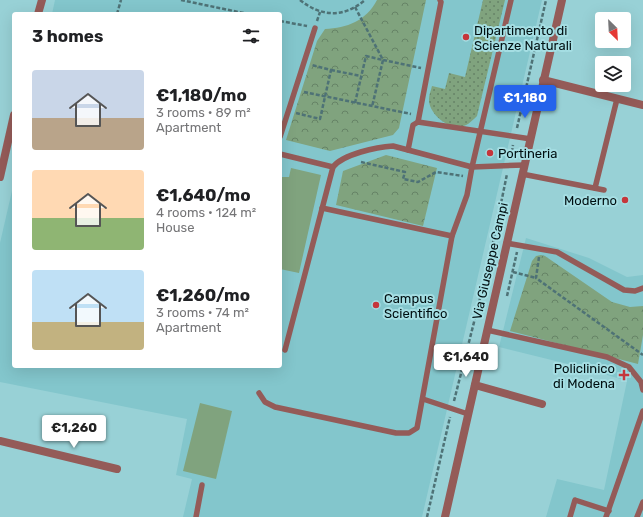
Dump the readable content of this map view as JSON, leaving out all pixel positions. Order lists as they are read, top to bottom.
{
  "streets": {
    "street": ["Via Giuseppe Campi"]
  },
  "places": {
    "other": [
      "Dipartimento di Scienze Naturali",
      "Portineria",
      "Moderno",
      "Campus Scientifico"
    ],
    "health": ["Policlinico di Modena"]
  },
  "north": "bottom right",
  "page": {
    "heading": "3 homes",
    "list": [
      {
        "name": "€1,180/mo",
        "note": "3 rooms · 89 m² · Apartment"
      },
      {
        "name": "€1,640/mo",
        "note": "4 rooms · 124 m² · House"
      },
      {
        "name": "€1,260/mo",
        "note": "3 rooms · 74 m² · Apartment"
      }
    ],
    "price": ["€1,180", "€1,640", "€1,260"]
  }
}
